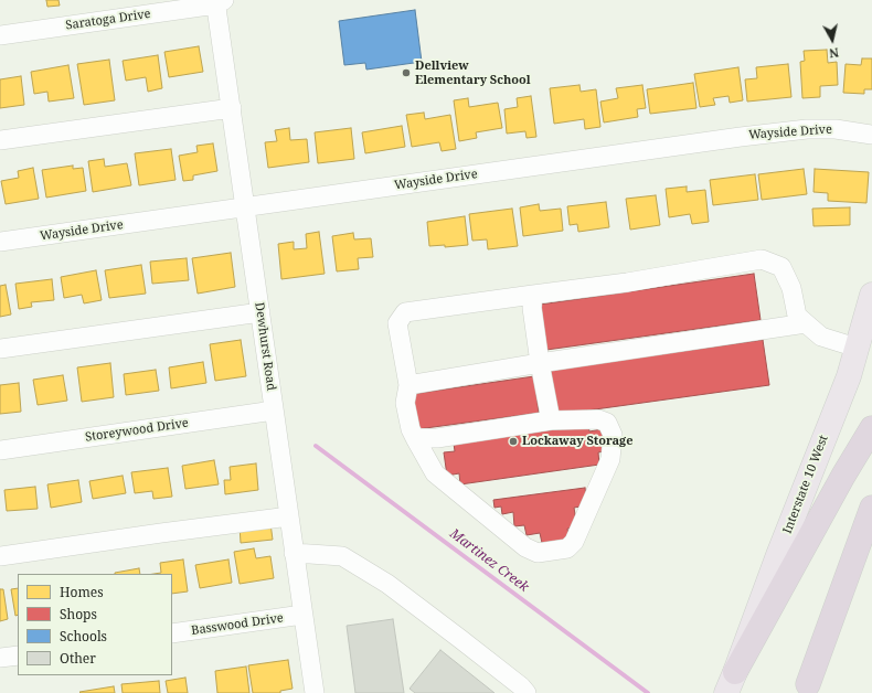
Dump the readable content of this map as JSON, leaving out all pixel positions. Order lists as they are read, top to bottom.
{
  "streets": {
    "main road": ["Interstate 10 West"],
    "street": [
      "Saratoga Drive",
      "Wayside Drive",
      "Dewhurst Road",
      "Storeywood Drive",
      "Basswood Drive"
    ]
  },
  "crossings": [
    ["Saratoga Drive", "Dewhurst Road"],
    ["Wayside Drive", "Dewhurst Road"],
    ["Dewhurst Road", "Storeywood Drive"],
    ["Dewhurst Road", "Basswood Drive"]
  ],
  "water": ["Martinez Creek"],
  "places": ["Dellview Elementary School", "Lockaway Storage"],
  "legend": [
    "Homes",
    "Shops",
    "Schools",
    "Other"
  ],
  "north": "bottom"
}
